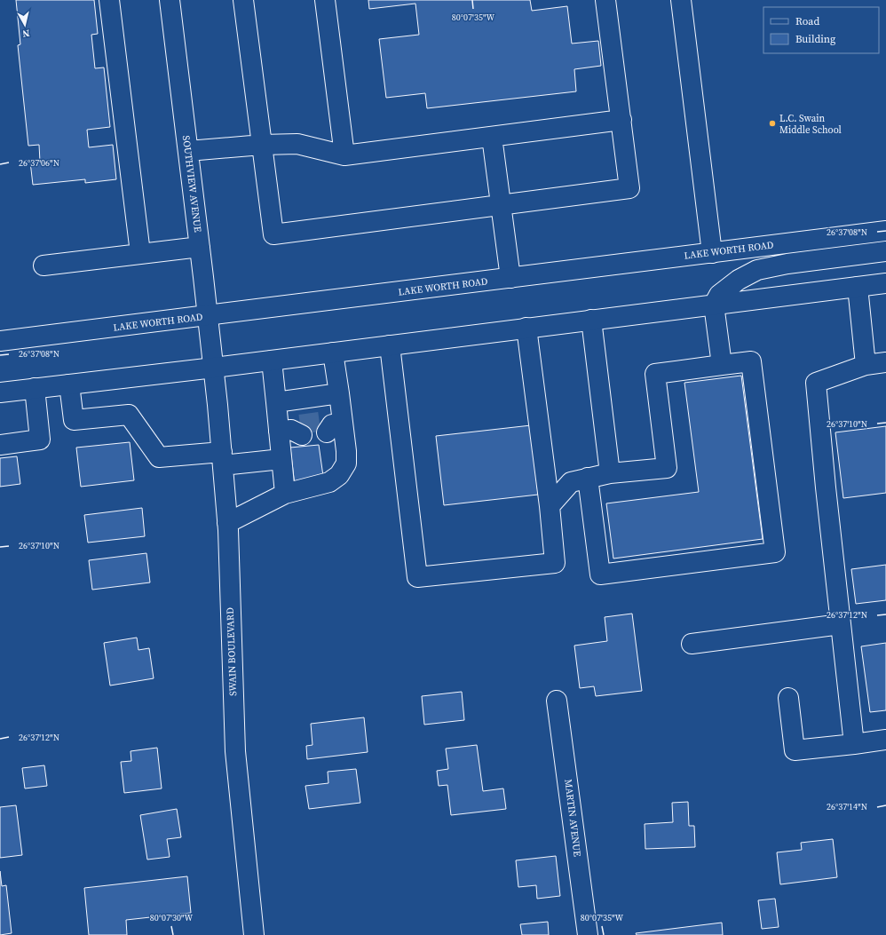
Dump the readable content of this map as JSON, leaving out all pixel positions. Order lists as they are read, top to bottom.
{
  "streets": {
    "main road": [
      "SOUTHVIEW AVENUE",
      "LAKE WORTH ROAD",
      "SWAIN BOULEVARD",
      "MARTIN AVENUE"
    ]
  },
  "crossings": [
    ["SOUTHVIEW AVENUE", "LAKE WORTH ROAD"],
    ["SOUTHVIEW AVENUE", "SWAIN BOULEVARD"]
  ],
  "places": ["L.C. Swain Middle School"],
  "legend": ["Road", "Building"],
  "north": "bottom",
  "coordinates": [
    "80°07'35\"W",
    "26°37'06\"N",
    "26°37'08\"N",
    "26°37'10\"N",
    "26°37'12\"N",
    "26°37'14\"N",
    "80°07'30\"W"
  ]
}
